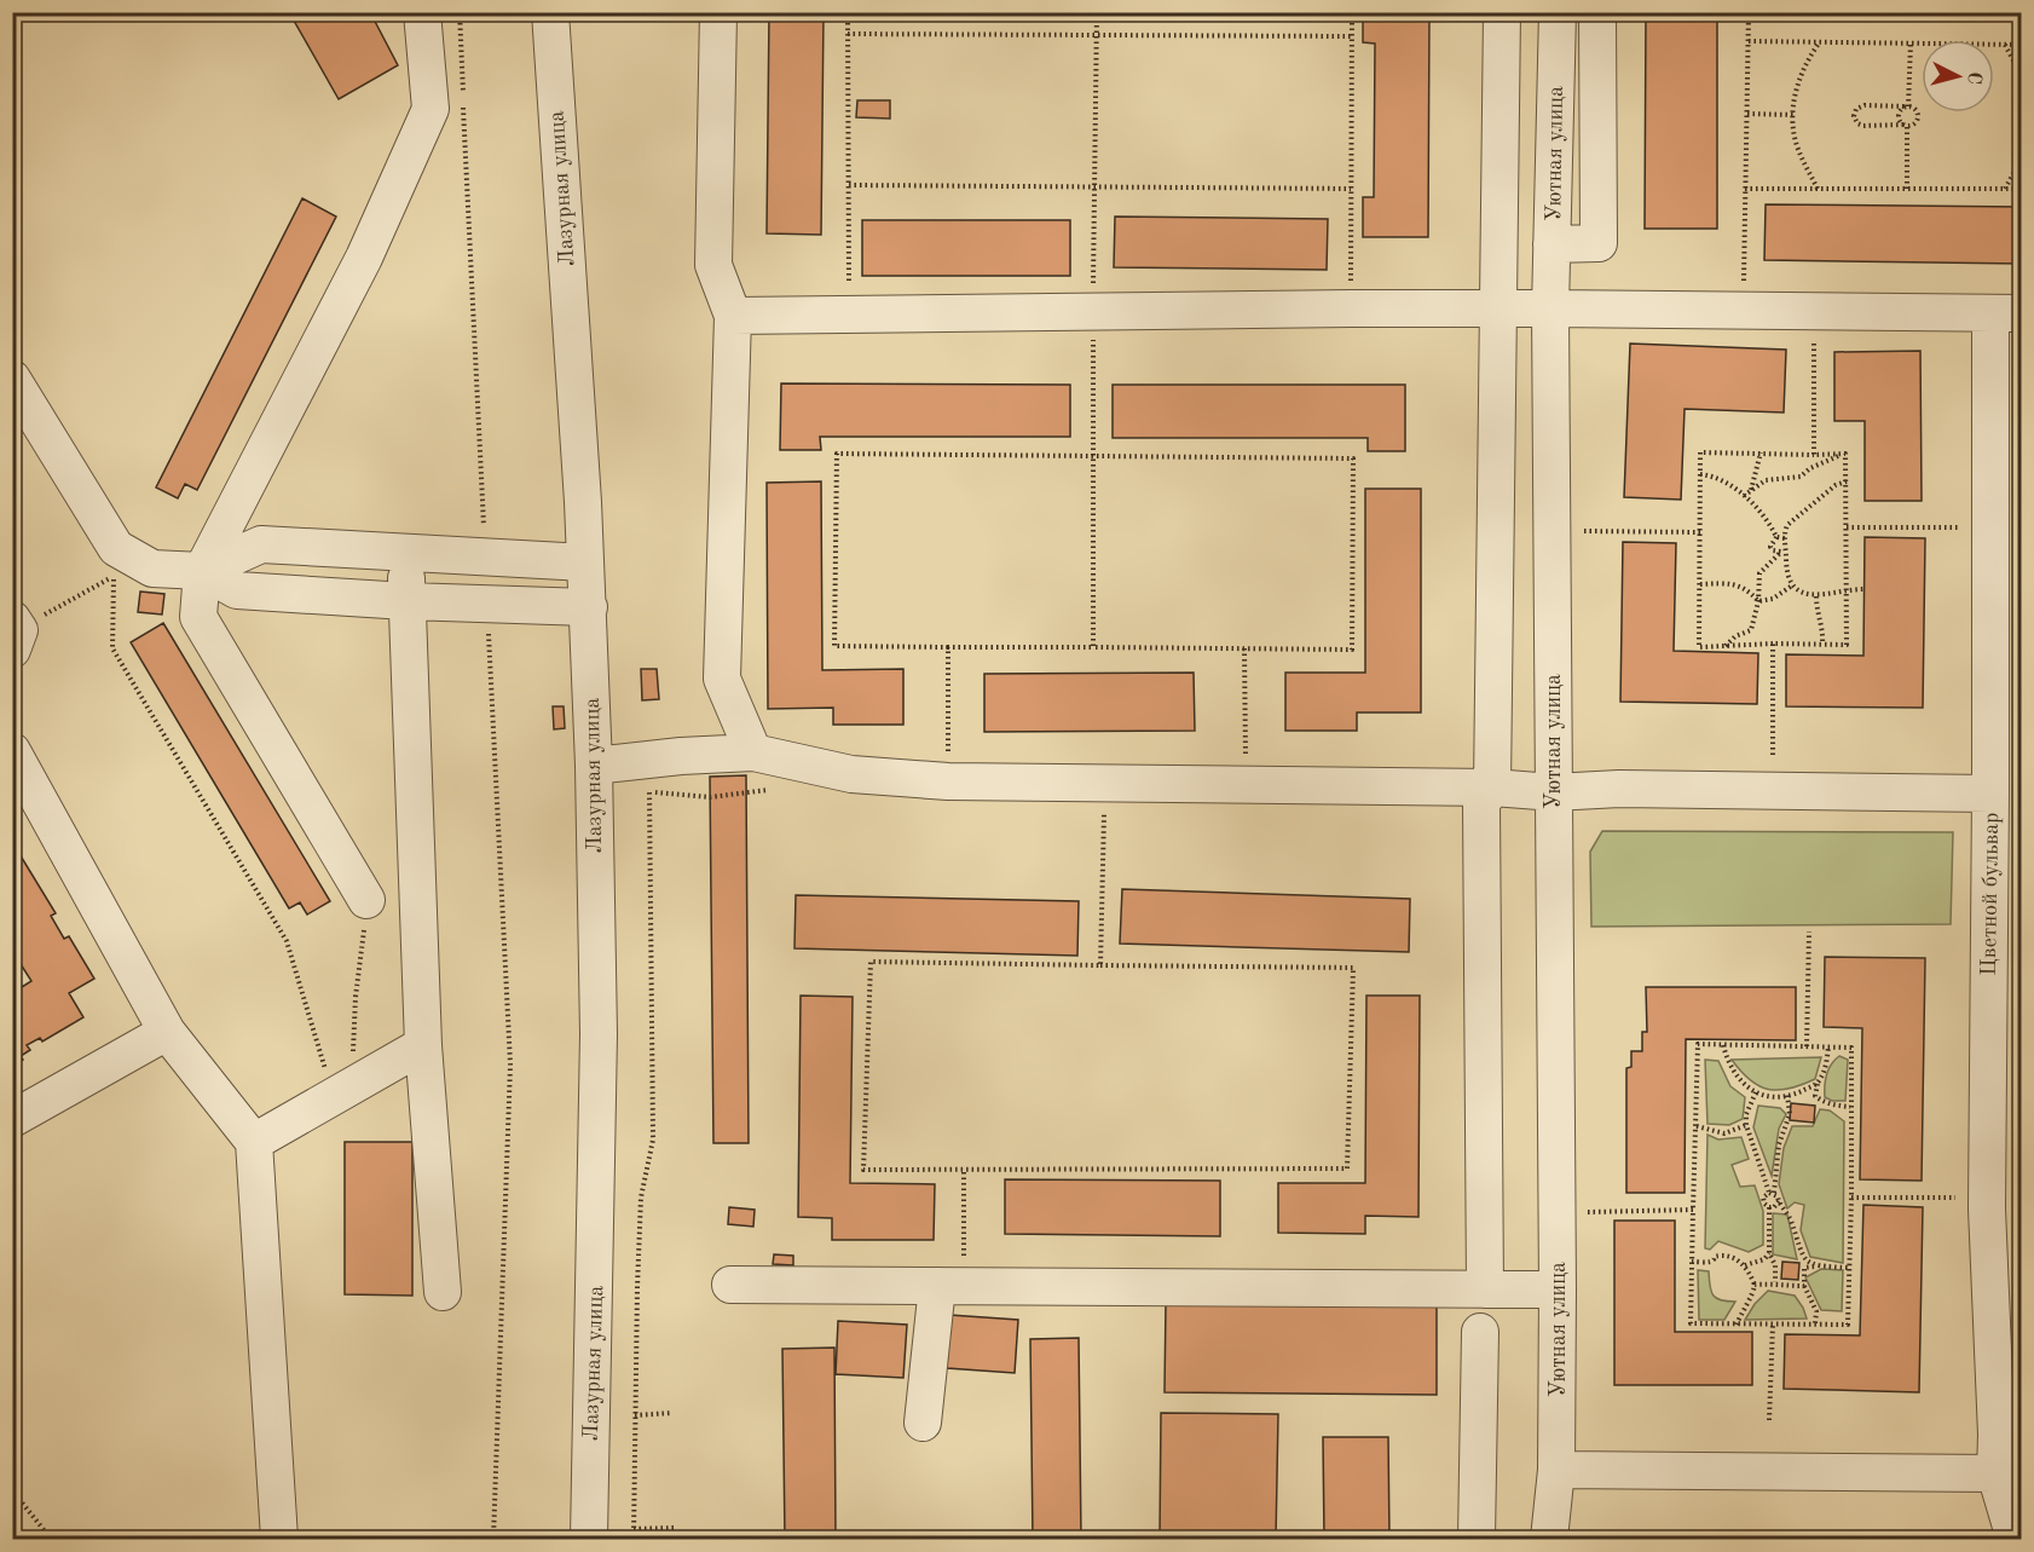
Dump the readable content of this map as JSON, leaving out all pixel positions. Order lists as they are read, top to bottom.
{
  "streets": {
    "street": ["Уютная улица", "Лазурная улица", "Цветной бульвар"]
  },
  "north": "right"
}
